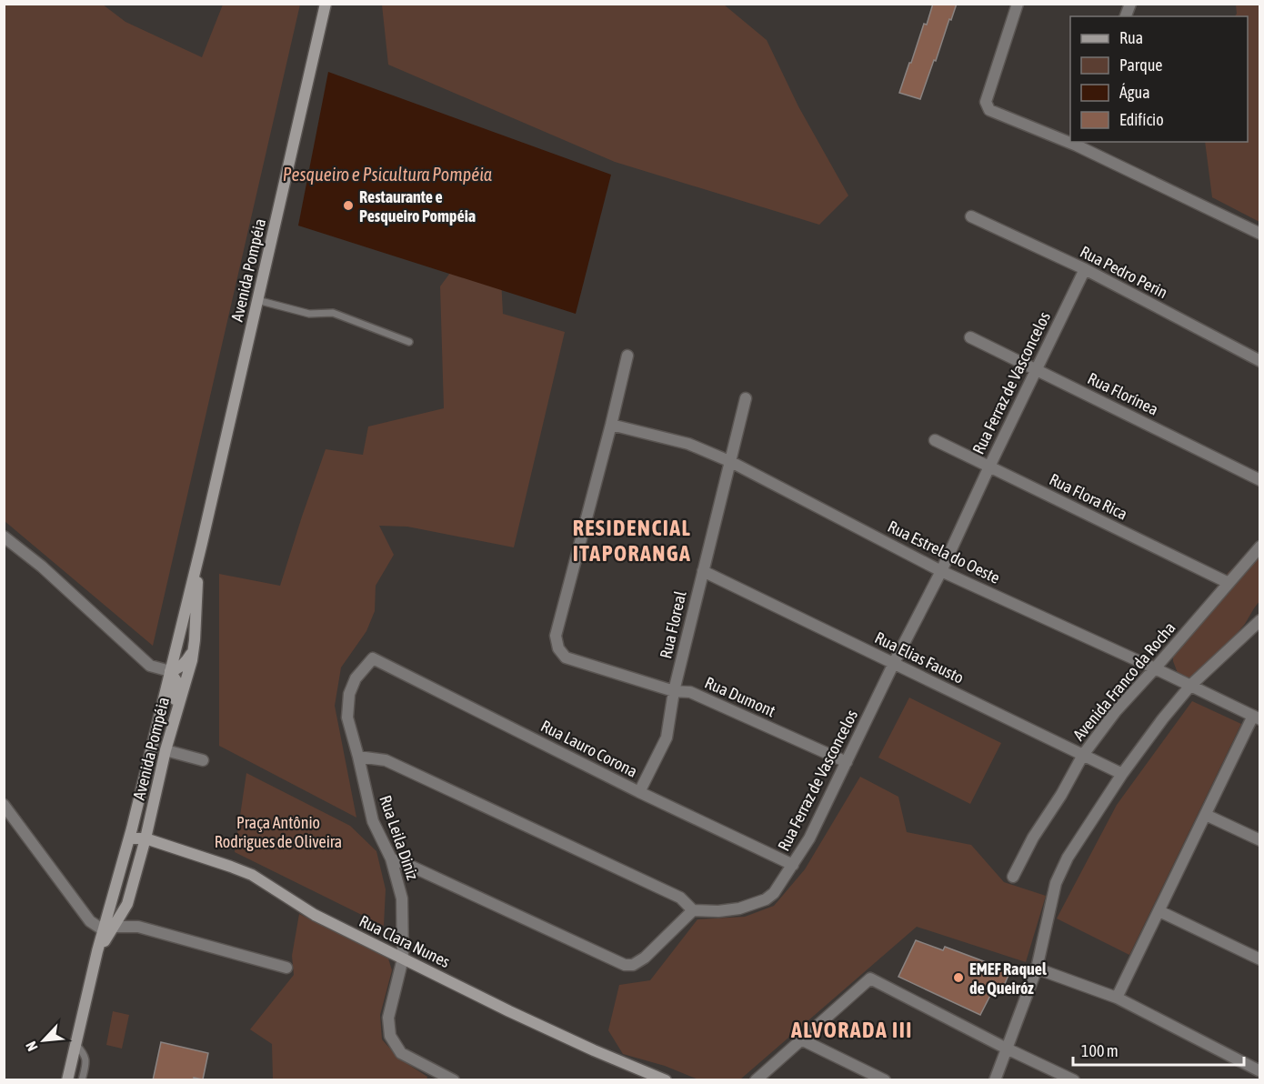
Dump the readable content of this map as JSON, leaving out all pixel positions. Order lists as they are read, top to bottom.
{
  "streets": {
    "main road": ["Avenida Pompéia", "Rua Clara Nunes"],
    "street": [
      "Rua Pedro Perin",
      "Rua Ferraz de Vasconcelos",
      "Rua Florínea",
      "Rua Flora Rica",
      "Rua Estrela do Oeste",
      "Rua Floreal",
      "Rua Elias Fausto",
      "Avenida Franco da Rocha",
      "Rua Dumont",
      "Rua Lauro Corona",
      "Rua Leila Diniz"
    ]
  },
  "crossings": [
    ["Avenida Pompéia", "Rua Clara Nunes"],
    ["Rua Pedro Perin", "Rua Ferraz de Vasconcelos"],
    ["Rua Ferraz de Vasconcelos", "Rua Florínea"],
    ["Rua Ferraz de Vasconcelos", "Rua Flora Rica"],
    ["Rua Ferraz de Vasconcelos", "Rua Estrela do Oeste"],
    ["Rua Ferraz de Vasconcelos", "Rua Elias Fausto"],
    ["Rua Ferraz de Vasconcelos", "Rua Dumont"],
    ["Rua Ferraz de Vasconcelos", "Rua Lauro Corona"],
    ["Rua Flora Rica", "Avenida Franco da Rocha"],
    ["Rua Estrela do Oeste", "Rua Floreal"],
    ["Rua Estrela do Oeste", "Avenida Franco da Rocha"],
    ["Rua Estrela do Oeste", "Rua Dumont"],
    ["Rua Floreal", "Rua Elias Fausto"],
    ["Rua Floreal", "Rua Dumont"],
    ["Rua Floreal", "Rua Lauro Corona"],
    ["Rua Elias Fausto", "Avenida Franco da Rocha"],
    ["Rua Lauro Corona", "Rua Leila Diniz"],
    ["Rua Leila Diniz", "Rua Clara Nunes"]
  ],
  "districts": ["RESIDENCIAL ITAPORANGA", "ALVORADA III"],
  "water": ["Pesqueiro e Psicultura Pompéia"],
  "parks": ["Praça Antônio Rodrigues de Oliveira"],
  "places": ["Restaurante e Pesqueiro Pompéia", "EMEF Raquel de Queiróz"],
  "legend": [
    "Rua",
    "Parque",
    "Água",
    "Edifício"
  ],
  "scale_bar": "100 m",
  "north": "bottom left"
}
